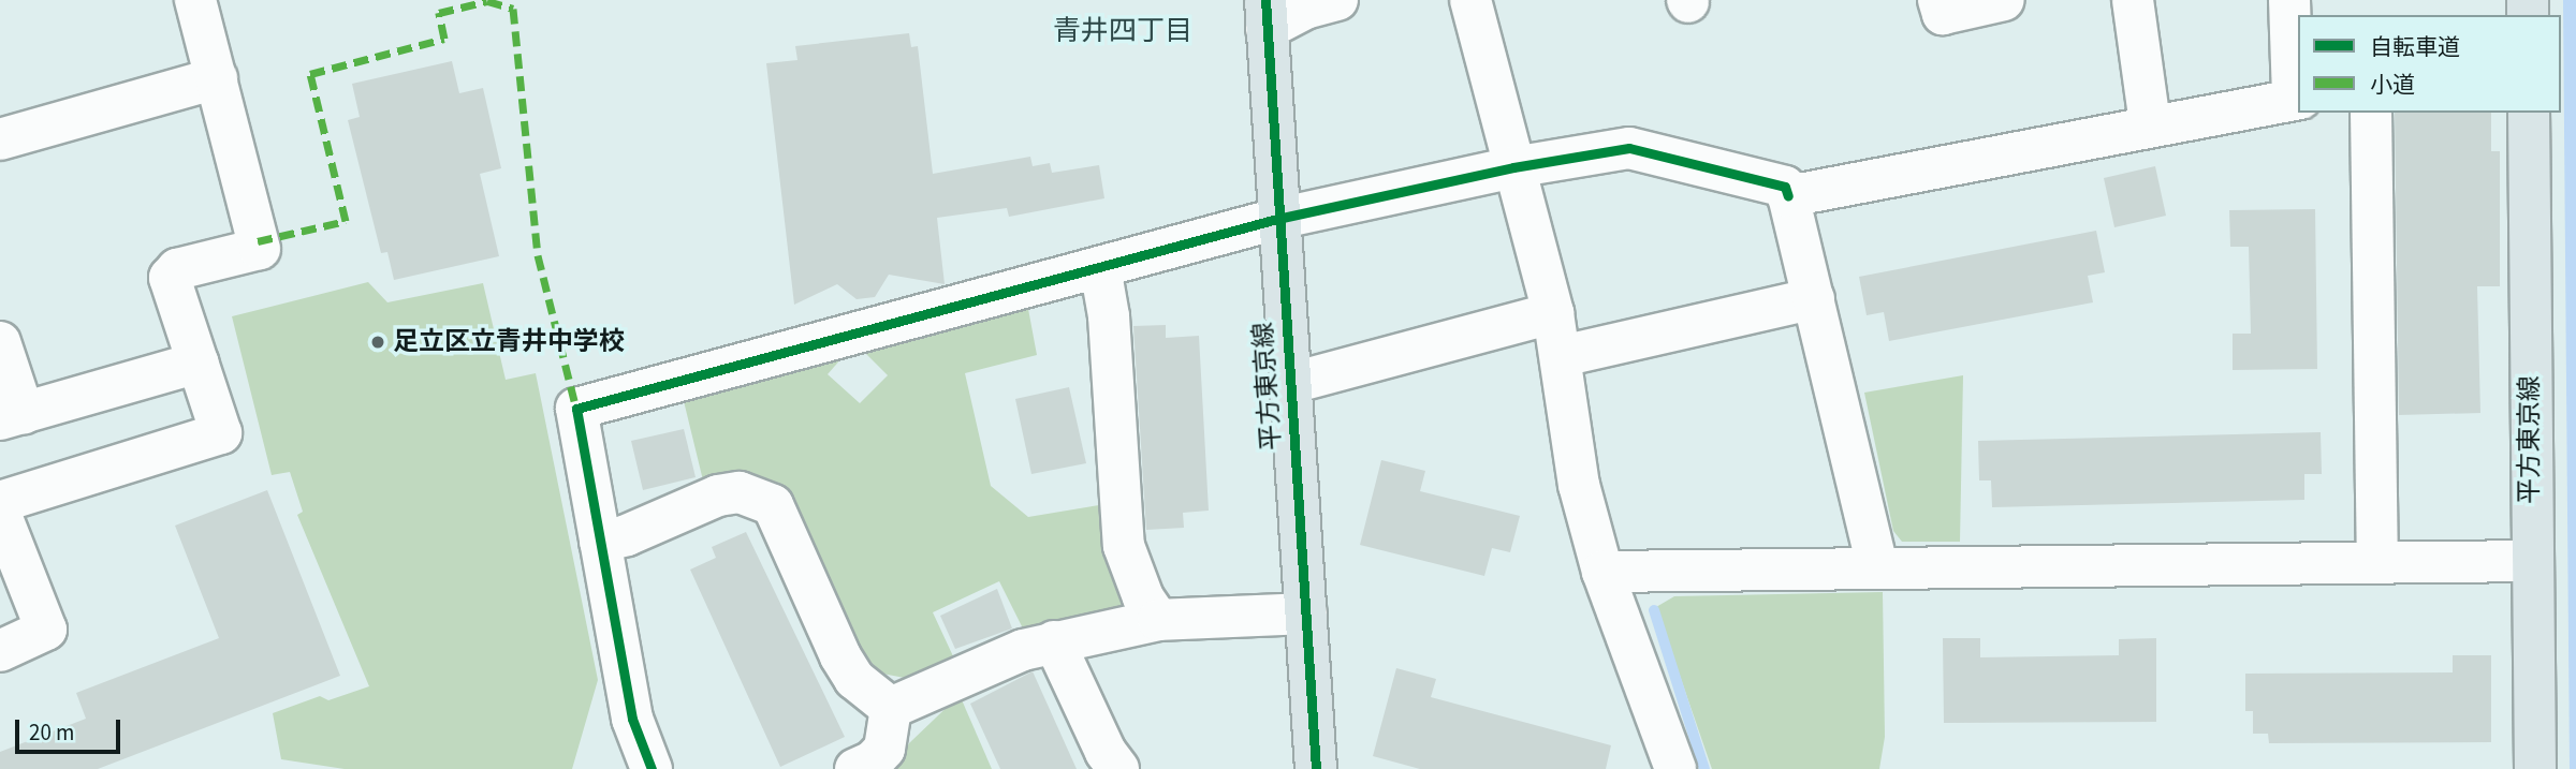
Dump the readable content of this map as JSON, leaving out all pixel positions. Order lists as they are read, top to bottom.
{
  "streets": {
    "main road": ["平方東京線"]
  },
  "districts": ["青井四丁目"],
  "places": ["足立区立青井中学校"],
  "legend": ["自転車道", "小道"],
  "scale_bar": "20 m"
}
